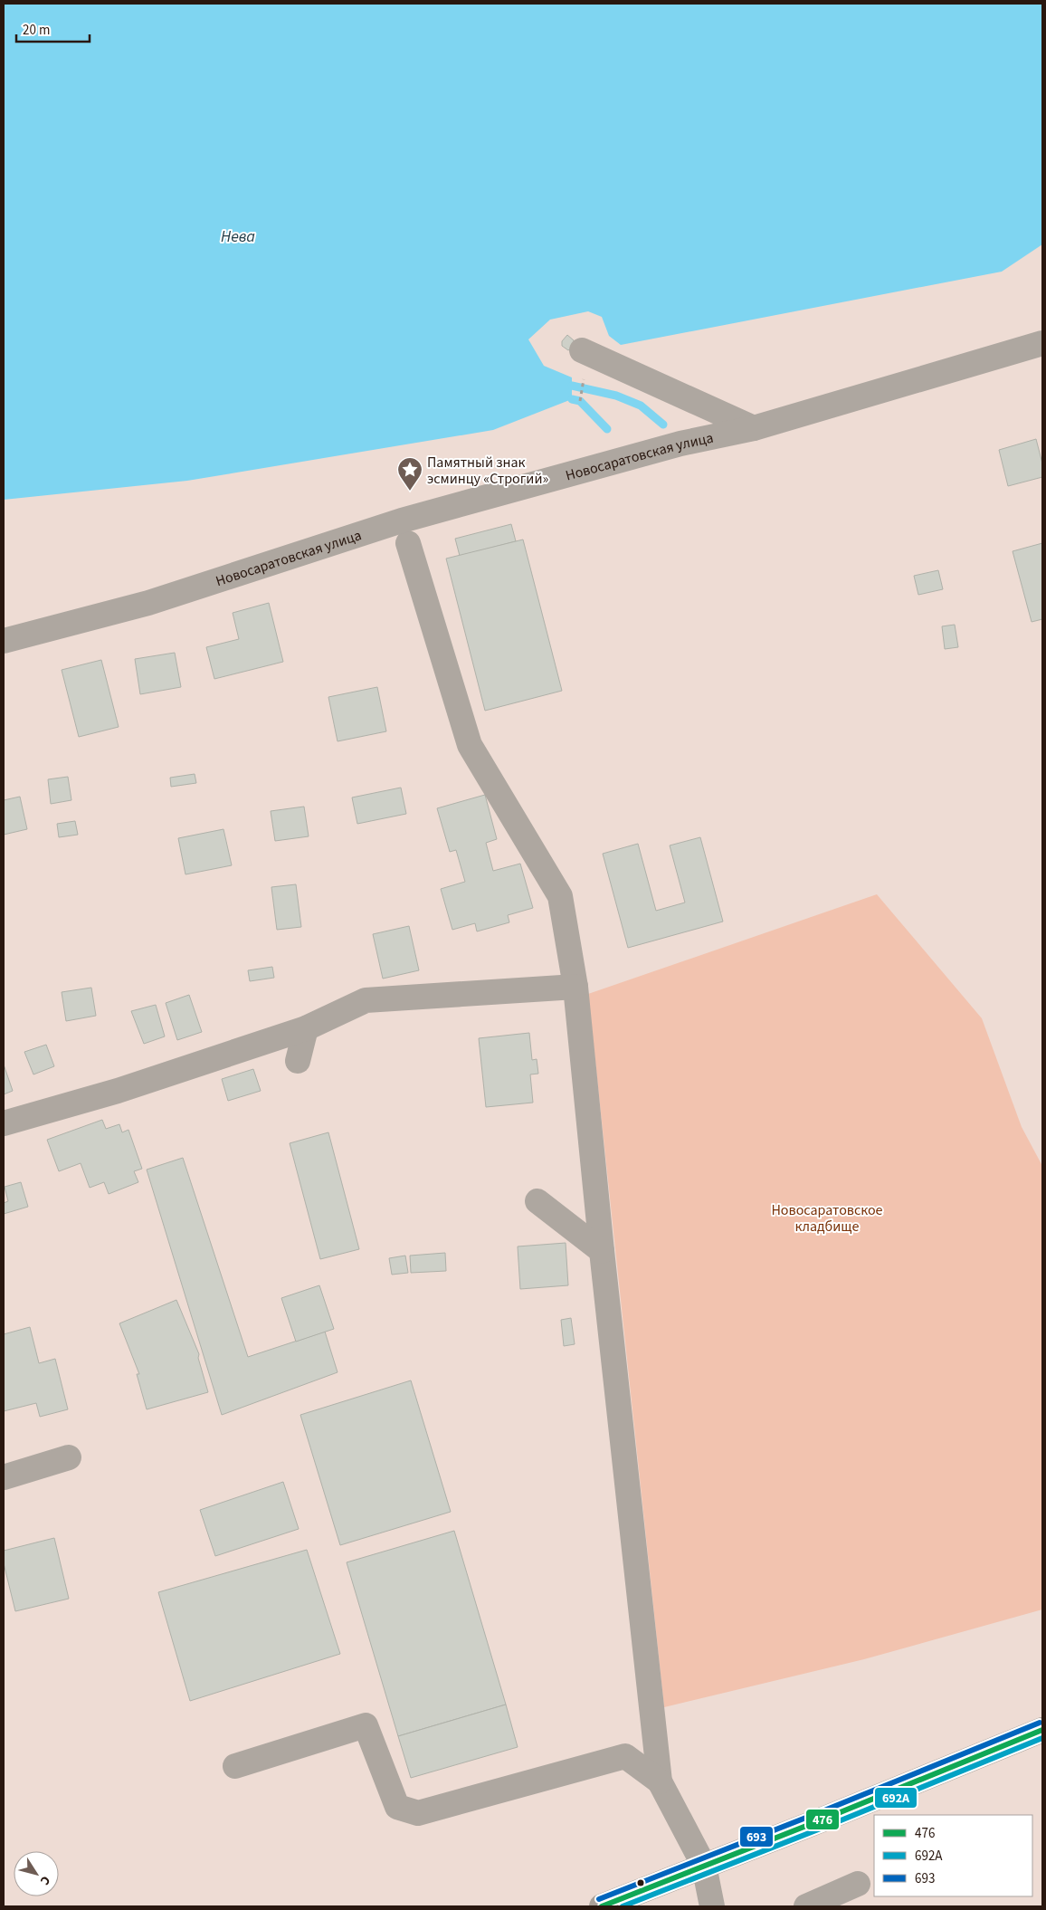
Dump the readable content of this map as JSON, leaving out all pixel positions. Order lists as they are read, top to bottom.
{
  "streets": {
    "street": ["Новосаратовская улица"]
  },
  "water": ["Нева"],
  "parks": ["Новосаратовское кладбище"],
  "places": {
    "place": ["Памятный знак эсминцу «Строгий»"]
  },
  "lines": ["transit line 693", "transit line 476", "transit line 692А"],
  "legend": ["476", "692А", "693"],
  "scale_bar": "20 m",
  "north": "bottom right"
}
